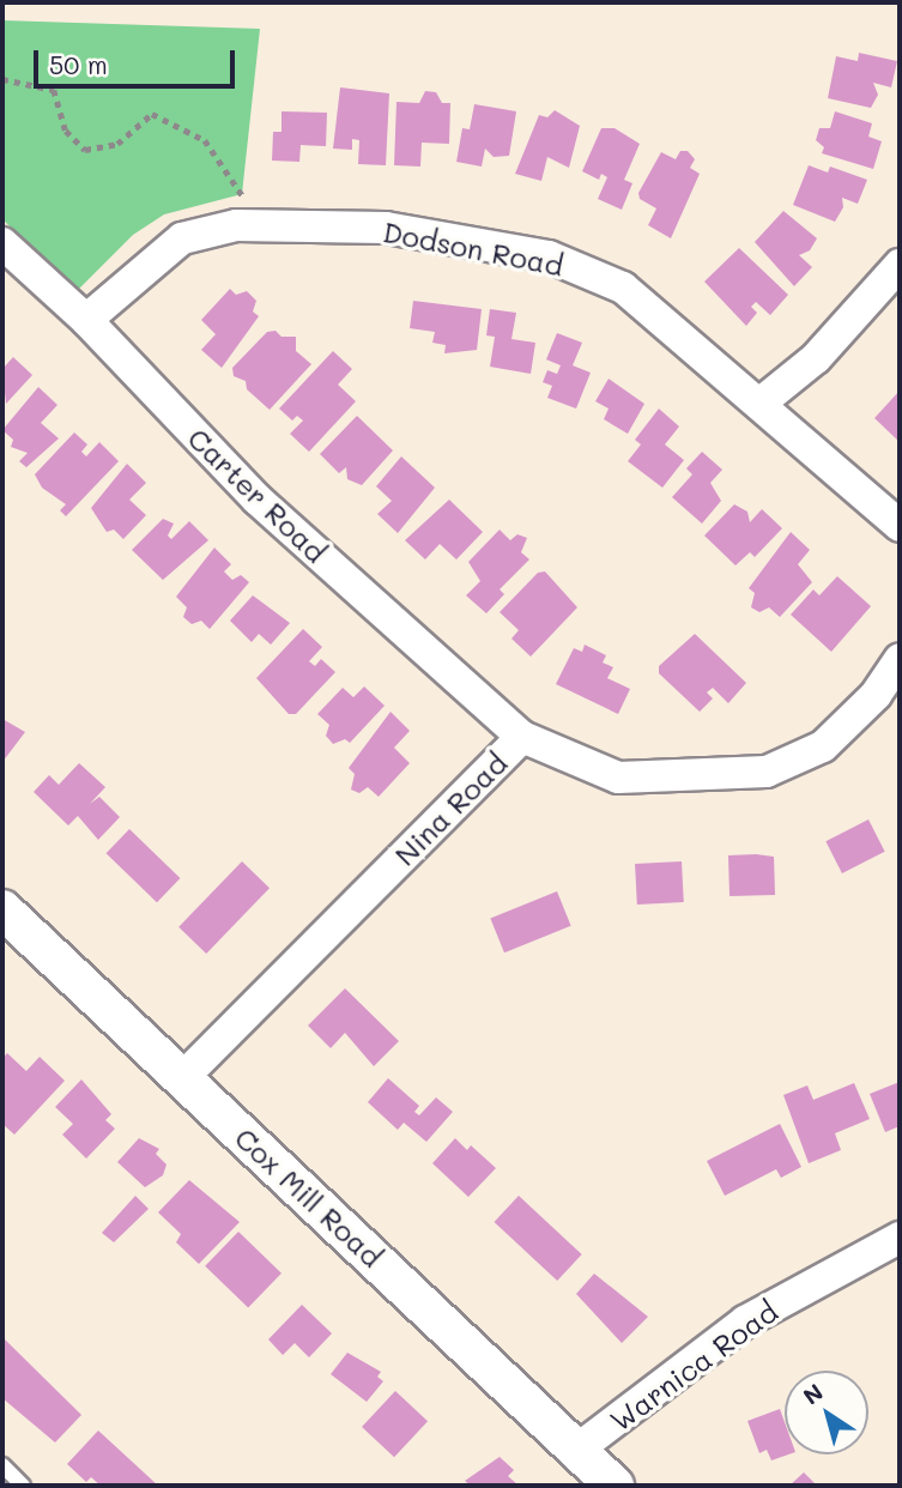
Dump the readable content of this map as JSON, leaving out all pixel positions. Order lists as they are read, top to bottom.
{
  "streets": {
    "street": [
      "Dodson Road",
      "Carter Road",
      "Nina Road",
      "Cox Mill Road",
      "Warnica Road"
    ]
  },
  "crossings": [
    ["Dodson Road", "Carter Road"],
    ["Carter Road", "Nina Road"],
    ["Nina Road", "Cox Mill Road"],
    ["Cox Mill Road", "Warnica Road"]
  ],
  "scale_bar": "50 m",
  "north": "top left"
}
